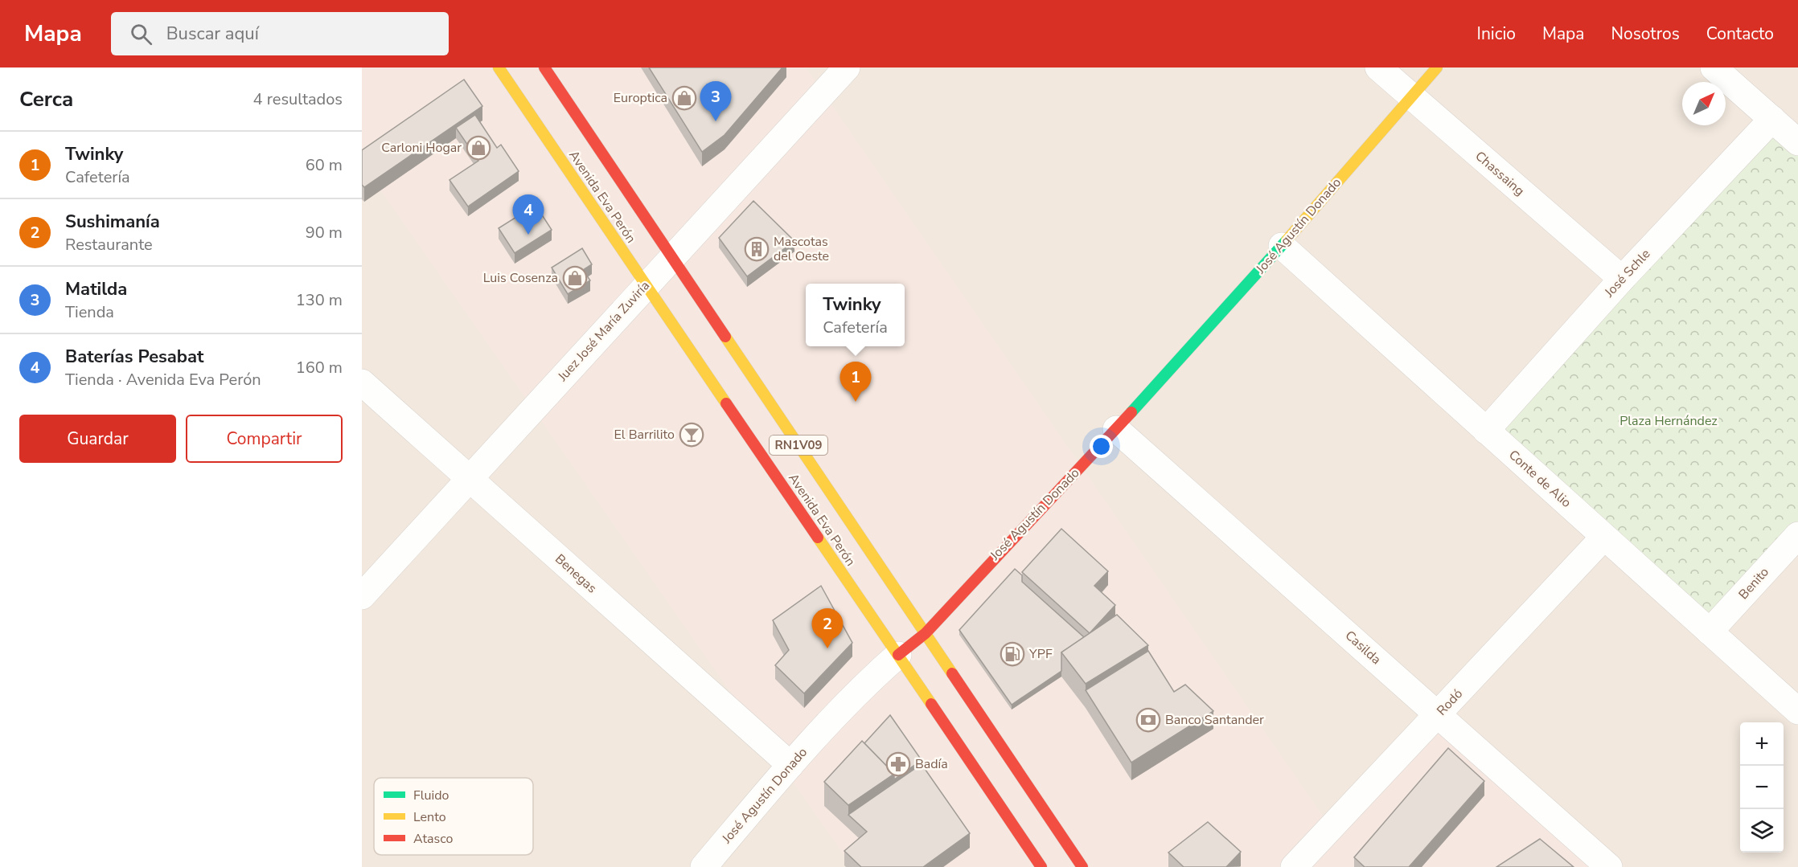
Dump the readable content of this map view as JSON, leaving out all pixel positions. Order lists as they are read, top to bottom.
{
  "streets": {
    "main road": ["Avenida Eva Perón", "José Agustín Donado", "RN1V09"],
    "street": [
      "Chassaing",
      "José Schle",
      "Juez José María Zuviría",
      "Conte de Alio",
      "Benegas",
      "Benito",
      "Casilda",
      "Rodó"
    ]
  },
  "crossings": [
    ["Chassaing", "José Agustín Donado"],
    ["Chassaing", "José Schle"],
    ["Avenida Eva Perón", "José Agustín Donado"],
    ["Avenida Eva Perón", "Juez José María Zuviría"],
    ["José Agustín Donado", "Conte de Alio"],
    ["José Agustín Donado", "Benegas"],
    ["José Agustín Donado", "Casilda"],
    ["José Schle", "Conte de Alio"],
    ["Juez José María Zuviría", "Benegas"],
    ["Conte de Alio", "Benito"],
    ["Conte de Alio", "Rodó"],
    ["Casilda", "Rodó"]
  ],
  "parks": ["Plaza Hernández"],
  "places": {
    "shop": ["Europtica", "Carloni Hogar", "Luis Cosenza"],
    "building": ["Mascotas del Oeste"],
    "bar": ["El Barrilito"],
    "fuel station": ["YPF"],
    "bank": ["Banco Santander"],
    "pharmacy": ["Badía"]
  },
  "legend": ["Fluido", "Lento", "Atasco"],
  "north": "top right",
  "page": {
    "header": "Mapa",
    "search": "Buscar aquí",
    "nav": [
      "Inicio",
      "Mapa",
      "Nosotros",
      "Contacto"
    ],
    "heading": ["Cerca", "4 resultados"],
    "pins": [
      "3",
      "4",
      "1",
      "2"
    ],
    "list": [
      {
        "mark": "1",
        "name": "Twinky",
        "note": "Cafetería",
        "value": "60 m"
      },
      {
        "mark": "2",
        "name": "Sushimanía",
        "note": "Restaurante",
        "value": "90 m"
      },
      {
        "mark": "3",
        "name": "Matilda",
        "note": "Tienda",
        "value": "130 m"
      },
      {
        "mark": "4",
        "name": "Baterías Pesabat",
        "note": "Tienda · Avenida Eva Perón",
        "value": "160 m"
      }
    ],
    "popup": ["Twinky", "Cafetería"],
    "buttons": ["Guardar", "Compartir"],
    "map_buttons": ["+", "−"]
  }
}
